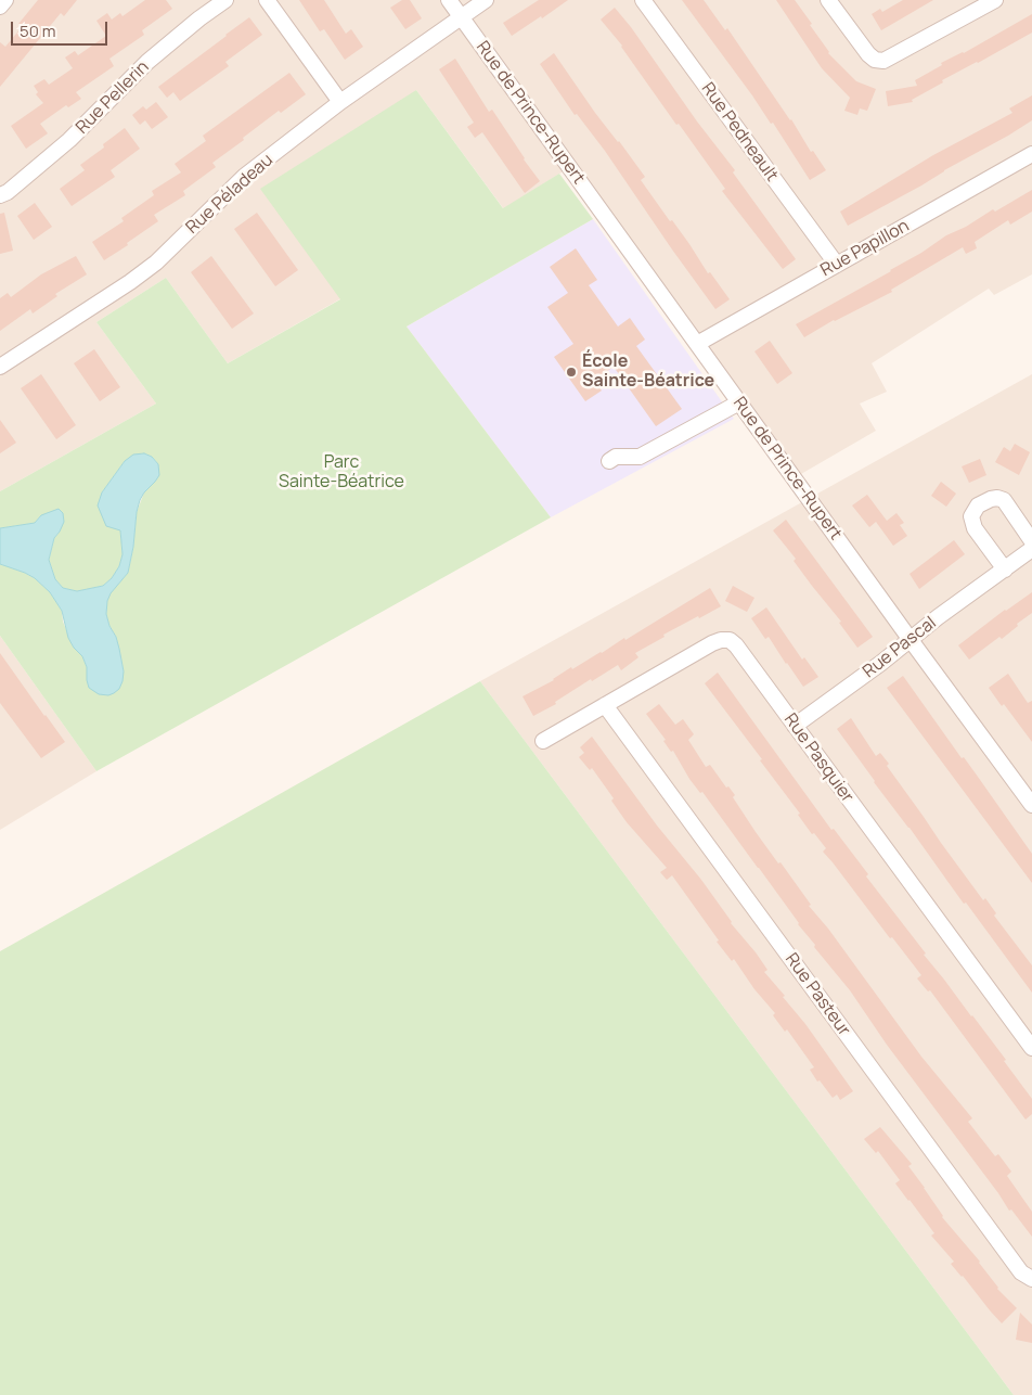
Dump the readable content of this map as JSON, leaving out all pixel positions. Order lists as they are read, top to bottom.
{
  "streets": {
    "street": [
      "Rue Pellerin",
      "Rue de Prince-Rupert",
      "Rue Pedneault",
      "Rue Péladeau",
      "Rue Papillon",
      "Rue Pascal",
      "Rue Pasquier",
      "Rue Pasteur"
    ]
  },
  "crossings": [
    ["Rue de Prince-Rupert", "Rue Péladeau"],
    ["Rue de Prince-Rupert", "Rue Papillon"],
    ["Rue de Prince-Rupert", "Rue Pascal"],
    ["Rue Pedneault", "Rue Papillon"],
    ["Rue Pascal", "Rue Pasquier"],
    ["Rue Pasquier", "Rue Pasteur"]
  ],
  "parks": ["Parc Sainte-Béatrice"],
  "places": ["École Sainte-Béatrice"],
  "scale_bar": "50 m"
}
